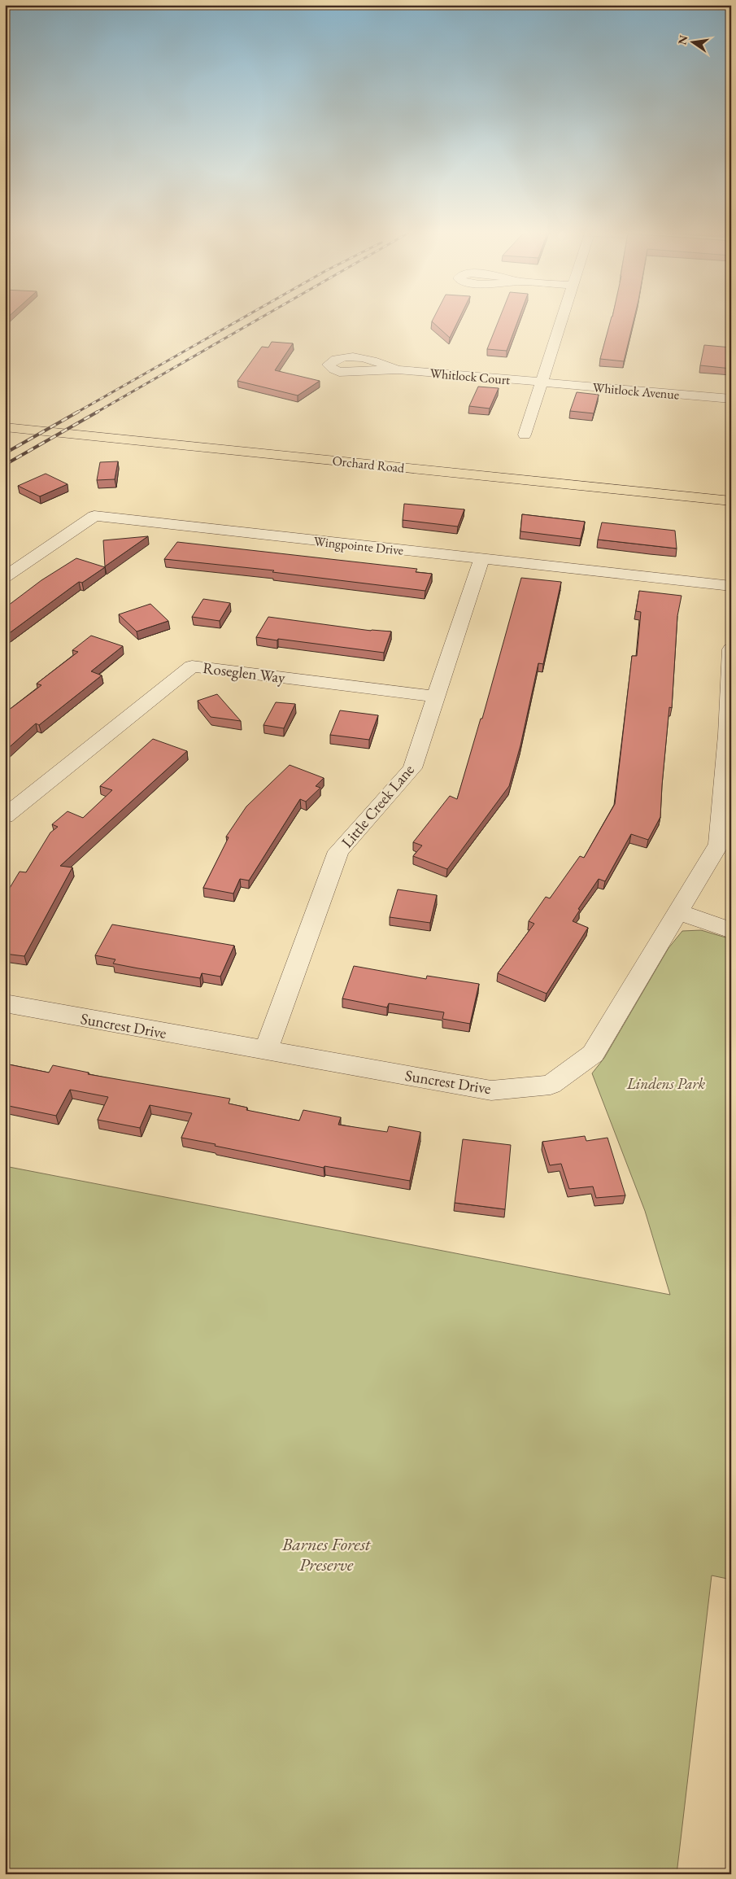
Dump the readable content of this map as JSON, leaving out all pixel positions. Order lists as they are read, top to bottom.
{
  "streets": {
    "main road": ["Orchard Road"],
    "street": [
      "Whitlock Court",
      "Whitlock Avenue",
      "Wingpointe Drive",
      "Roseglen Way",
      "Little Creek Lane",
      "Suncrest Drive"
    ]
  },
  "crossings": [
    ["Whitlock Court", "Whitlock Avenue"],
    ["Wingpointe Drive", "Little Creek Lane"],
    ["Roseglen Way", "Little Creek Lane"],
    ["Little Creek Lane", "Suncrest Drive"]
  ],
  "parks": ["Lindens Park", "Barnes Forest Preserve"],
  "north": "left"
}
